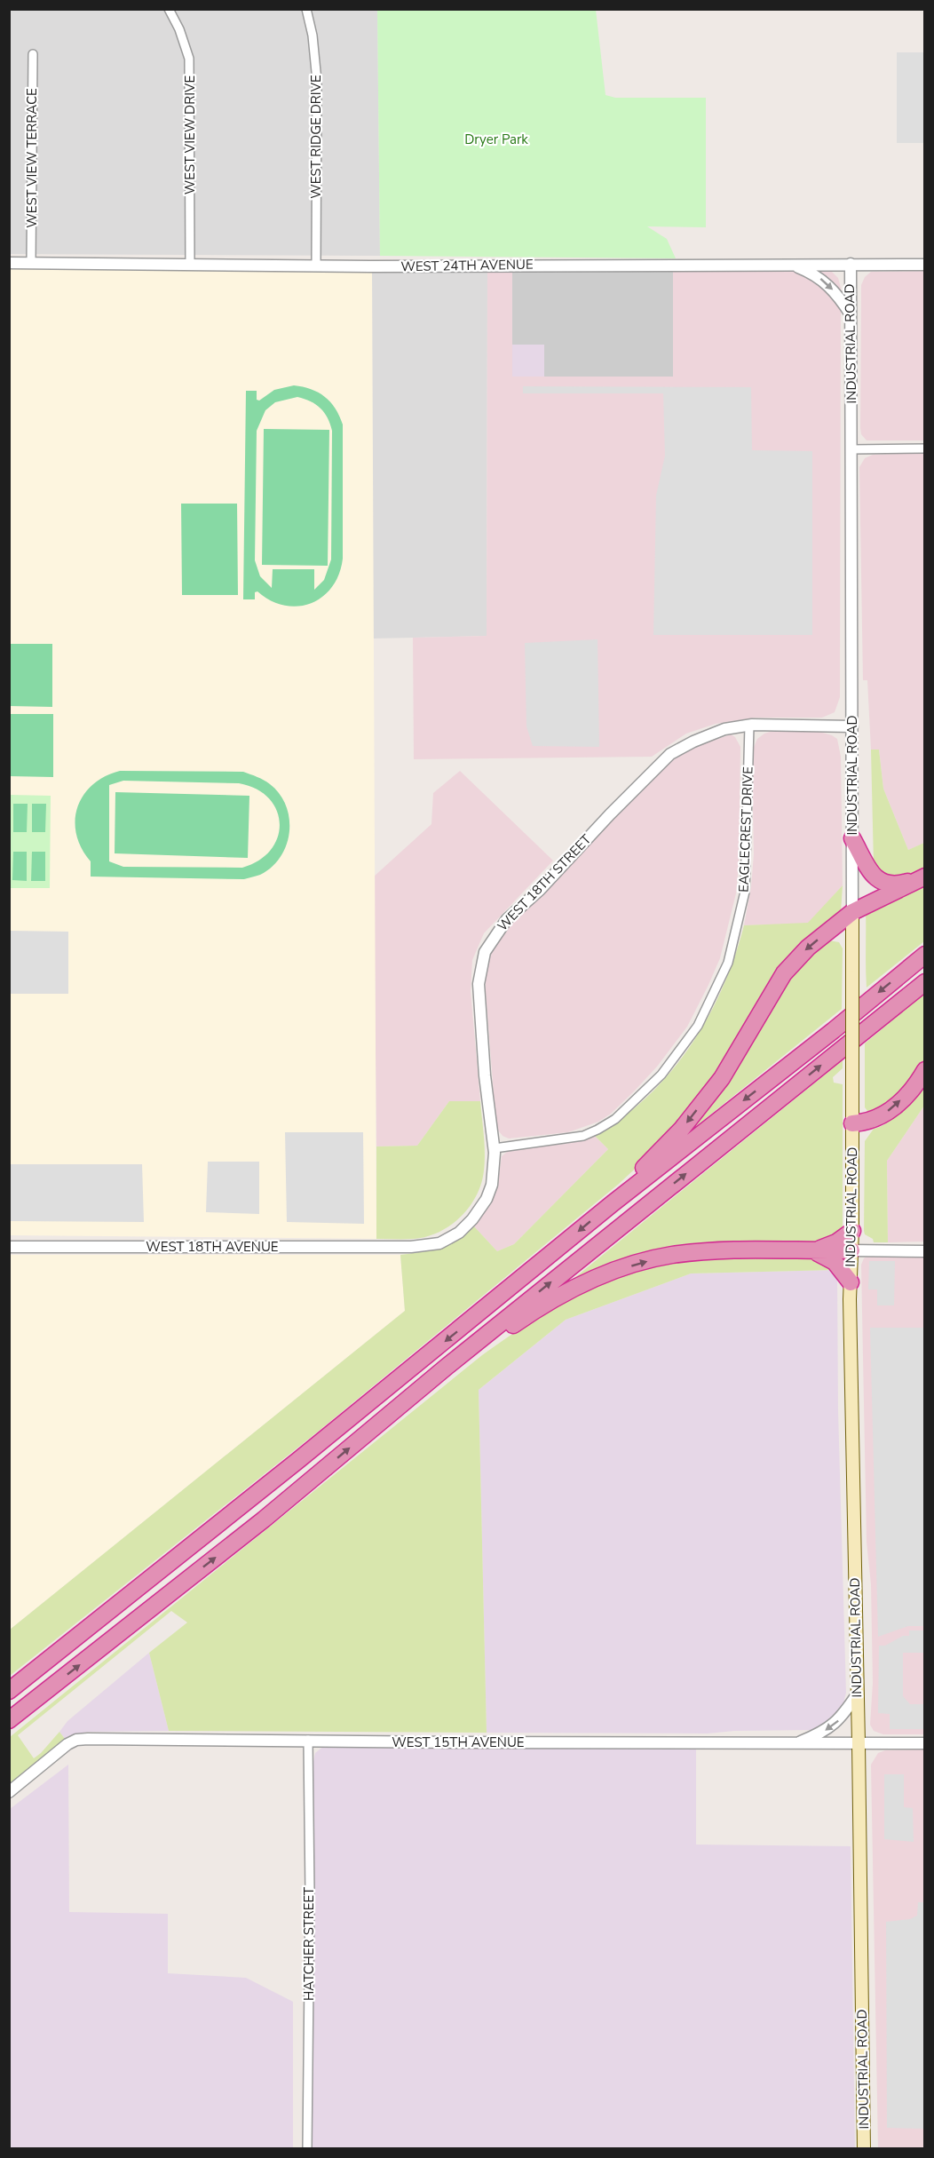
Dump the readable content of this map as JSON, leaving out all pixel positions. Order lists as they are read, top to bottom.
{
  "streets": {
    "main road": ["INDUSTRIAL ROAD"],
    "street": [
      "WEST VIEW DRIVE",
      "WEST RIDGE DRIVE",
      "WEST VIEW TERRACE",
      "WEST 24TH AVENUE",
      "EAGLECREST DRIVE",
      "WEST 18TH STREET",
      "WEST 18TH AVENUE",
      "WEST 15TH AVENUE",
      "HATCHER STREET"
    ]
  },
  "crossings": [
    ["WEST VIEW DRIVE", "WEST 24TH AVENUE"],
    ["WEST RIDGE DRIVE", "WEST 24TH AVENUE"],
    ["WEST VIEW TERRACE", "WEST 24TH AVENUE"],
    ["WEST 24TH AVENUE", "INDUSTRIAL ROAD"],
    ["INDUSTRIAL ROAD", "WEST 18TH STREET"],
    ["INDUSTRIAL ROAD", "WEST 15TH AVENUE"],
    ["EAGLECREST DRIVE", "WEST 18TH STREET"],
    ["WEST 18TH STREET", "WEST 18TH AVENUE"],
    ["WEST 15TH AVENUE", "HATCHER STREET"]
  ],
  "parks": ["Dryer Park"]
}
